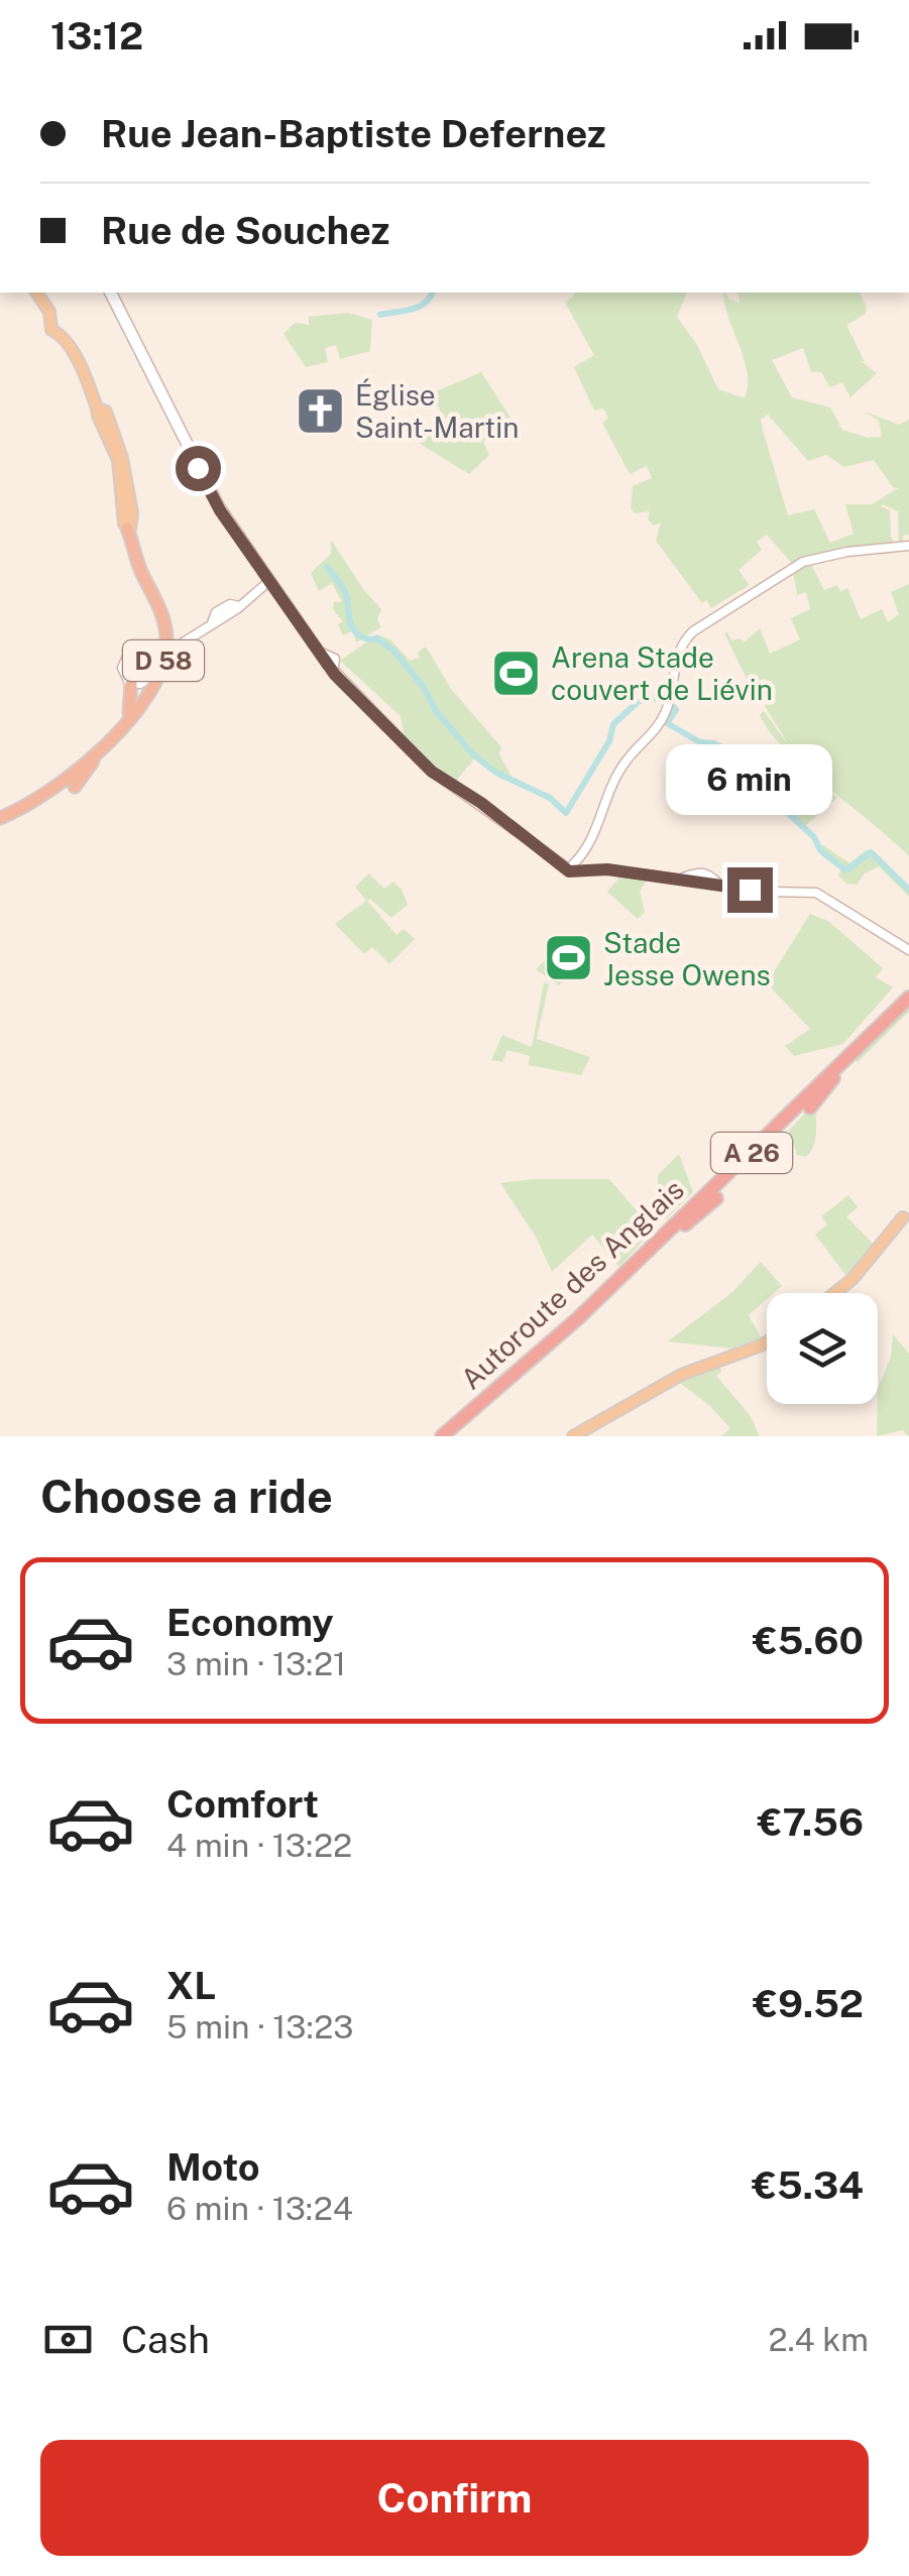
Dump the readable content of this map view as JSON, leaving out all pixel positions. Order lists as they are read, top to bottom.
{
  "streets": {
    "highway": ["D 58", "A 26", "Autoroute des Anglais"]
  },
  "places": {
    "church": ["Église Saint-Martin"],
    "sports": ["Arena Stade couvert de Liévin", "Stade Jesse Owens"]
  },
  "page": {
    "status": "13:12",
    "banner": ["Rue Jean-Baptiste Defernez", "Rue de Souchez"],
    "bubble": "6 min",
    "heading": "Choose a ride",
    "list": [
      {
        "name": "Economy",
        "note": "3 min · 13:21",
        "value": "€5.60"
      },
      {
        "name": "Comfort",
        "note": "4 min · 13:22",
        "value": "€7.56"
      },
      {
        "name": "XL",
        "note": "5 min · 13:23",
        "value": "€9.52"
      },
      {
        "name": "Moto",
        "note": "6 min · 13:24",
        "value": "€5.34"
      }
    ],
    "pay": ["Cash", "2.4 km"],
    "buttons": "Confirm"
  }
}
